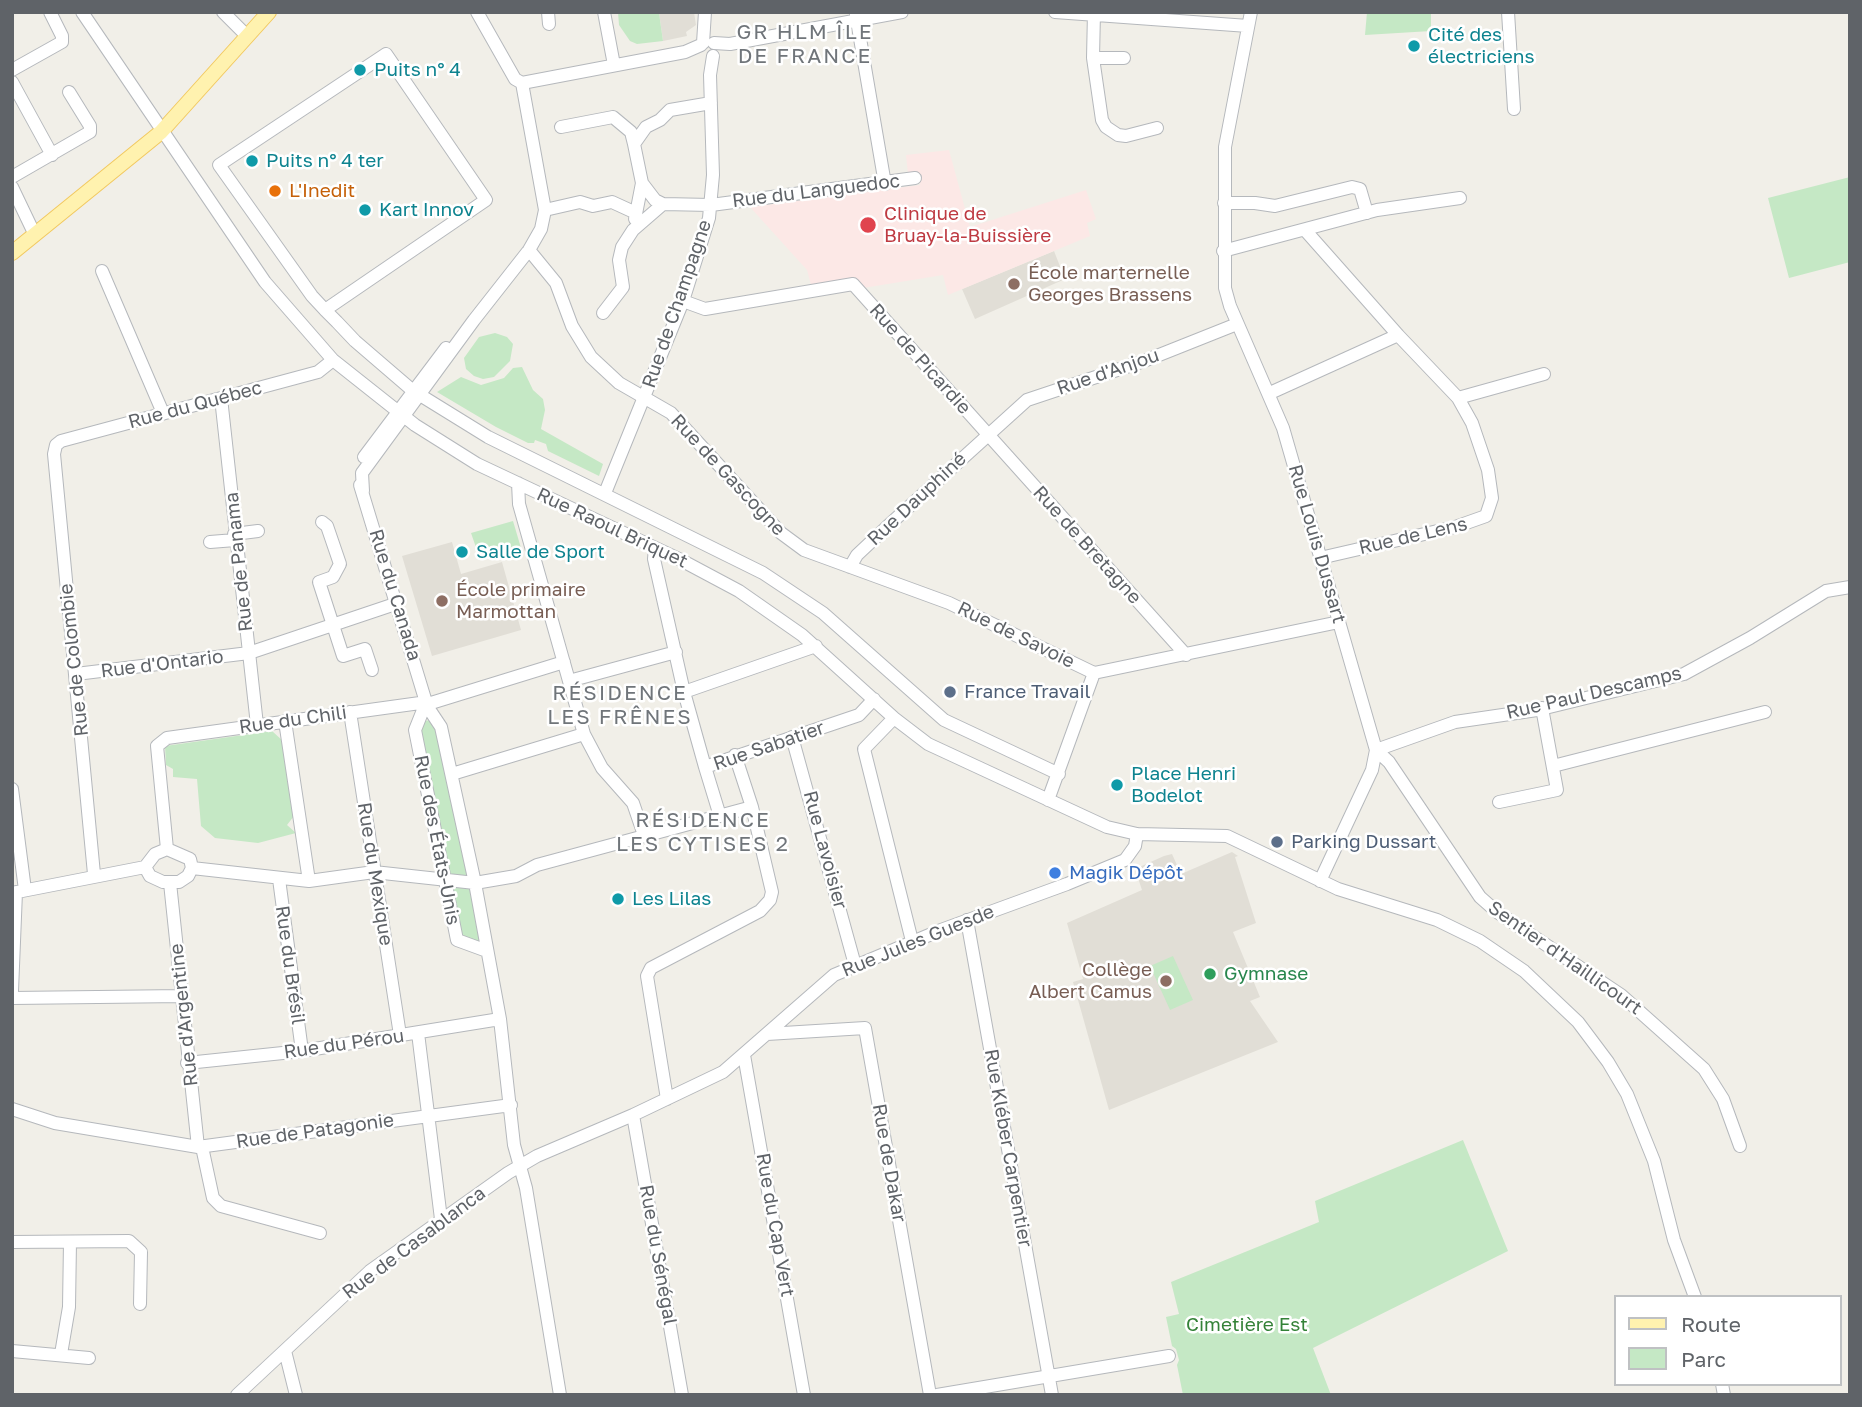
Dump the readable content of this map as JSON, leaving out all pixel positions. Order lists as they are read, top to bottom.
{
  "streets": {
    "street": [
      "Rue du Languedoc",
      "Rue de Champagne",
      "Rue de Picardie",
      "Rue d'Anjou",
      "Rue du Québec",
      "Rue de Gascogne",
      "Rue Dauphiné",
      "Rue Raoul Briquet",
      "Rue de Lens",
      "Rue Louis Dussart",
      "Rue de Bretagne",
      "Rue de Panama",
      "Rue du Canada",
      "Rue de Savoie",
      "Rue de Colombie",
      "Rue d'Ontario",
      "Rue Paul Descamps",
      "Rue du Chili",
      "Rue Sabatier",
      "Rue des États-Unis",
      "Rue Lavoisier",
      "Rue du Mexique",
      "Rue Jules Guesde",
      "Sentier d'Haillicourt",
      "Rue du Brésil",
      "Rue d'Argentine",
      "Rue du Pérou",
      "Rue de Patagonie",
      "Rue Kléber Carpentier",
      "Rue de Dakar",
      "Rue du Cap Vert",
      "Rue de Casablanca",
      "Rue du Sénégal"
    ]
  },
  "crossings": [
    ["Rue du Languedoc", "Rue de Champagne"],
    ["Rue de Champagne", "Rue de Picardie"],
    ["Rue de Champagne", "Rue de Gascogne"],
    ["Rue de Picardie", "Rue d'Anjou"],
    ["Rue de Picardie", "Rue Dauphiné"],
    ["Rue de Picardie", "Rue de Bretagne"],
    ["Rue d'Anjou", "Rue Dauphiné"],
    ["Rue d'Anjou", "Rue Louis Dussart"],
    ["Rue d'Anjou", "Rue de Bretagne"],
    ["Rue du Québec", "Rue Raoul Briquet"],
    ["Rue du Québec", "Rue de Panama"],
    ["Rue du Québec", "Rue de Colombie"],
    ["Rue de Gascogne", "Rue Dauphiné"],
    ["Rue de Gascogne", "Rue de Savoie"],
    ["Rue Dauphiné", "Rue de Bretagne"],
    ["Rue Dauphiné", "Rue de Savoie"],
    ["Rue Raoul Briquet", "Rue du Canada"],
    ["Rue Raoul Briquet", "Rue Sabatier"],
    ["Rue Raoul Briquet", "Rue Jules Guesde"],
    ["Rue de Lens", "Rue Louis Dussart"],
    ["Rue Louis Dussart", "Rue de Savoie"],
    ["Rue Louis Dussart", "Rue Paul Descamps"],
    ["Rue Louis Dussart", "Sentier d'Haillicourt"],
    ["Rue de Bretagne", "Rue de Savoie"],
    ["Rue de Panama", "Rue d'Ontario"],
    ["Rue de Panama", "Rue du Chili"],
    ["Rue du Canada", "Rue d'Ontario"],
    ["Rue du Canada", "Rue du Chili"],
    ["Rue du Canada", "Rue des États-Unis"],
    ["Rue de Colombie", "Rue d'Ontario"],
    ["Rue Paul Descamps", "Sentier d'Haillicourt"],
    ["Rue du Chili", "Rue des États-Unis"],
    ["Rue du Chili", "Rue du Mexique"],
    ["Rue du Chili", "Rue du Brésil"],
    ["Rue du Chili", "Rue d'Argentine"],
    ["Rue Sabatier", "Rue Lavoisier"],
    ["Rue des États-Unis", "Rue Jules Guesde"],
    ["Rue des États-Unis", "Rue du Pérou"],
    ["Rue des États-Unis", "Rue de Patagonie"],
    ["Rue des États-Unis", "Rue de Casablanca"],
    ["Rue Lavoisier", "Rue Jules Guesde"],
    ["Rue du Mexique", "Rue du Pérou"],
    ["Rue Jules Guesde", "Rue Kléber Carpentier"],
    ["Rue Jules Guesde", "Rue de Dakar"],
    ["Rue Jules Guesde", "Rue du Cap Vert"],
    ["Rue Jules Guesde", "Rue de Casablanca"],
    ["Rue Jules Guesde", "Rue du Sénégal"],
    ["Rue du Brésil", "Rue du Pérou"],
    ["Rue d'Argentine", "Rue du Pérou"],
    ["Rue d'Argentine", "Rue de Patagonie"]
  ],
  "districts": ["GR HLM ÎLE DE FRANCE", "RÉSIDENCE LES FRÊNES", "RÉSIDENCE LES CYTISES 2"],
  "parks": ["Cimetière Est"],
  "places": [
    "Cité des électriciens",
    "Puits n° 4",
    "Puits n° 4 ter",
    "L'Inedit",
    "Kart Innov",
    "Clinique de Bruay-la-Buissière",
    "École marternelle Georges Brassens",
    "Salle de Sport",
    "École primaire Marmottan",
    "France Travail",
    "Place Henri Bodelot",
    "Parking Dussart",
    "Magik Dépôt",
    "Les Lilas",
    "Gymnase",
    "Collège Albert Camus"
  ],
  "legend": ["Route", "Parc"]
}
